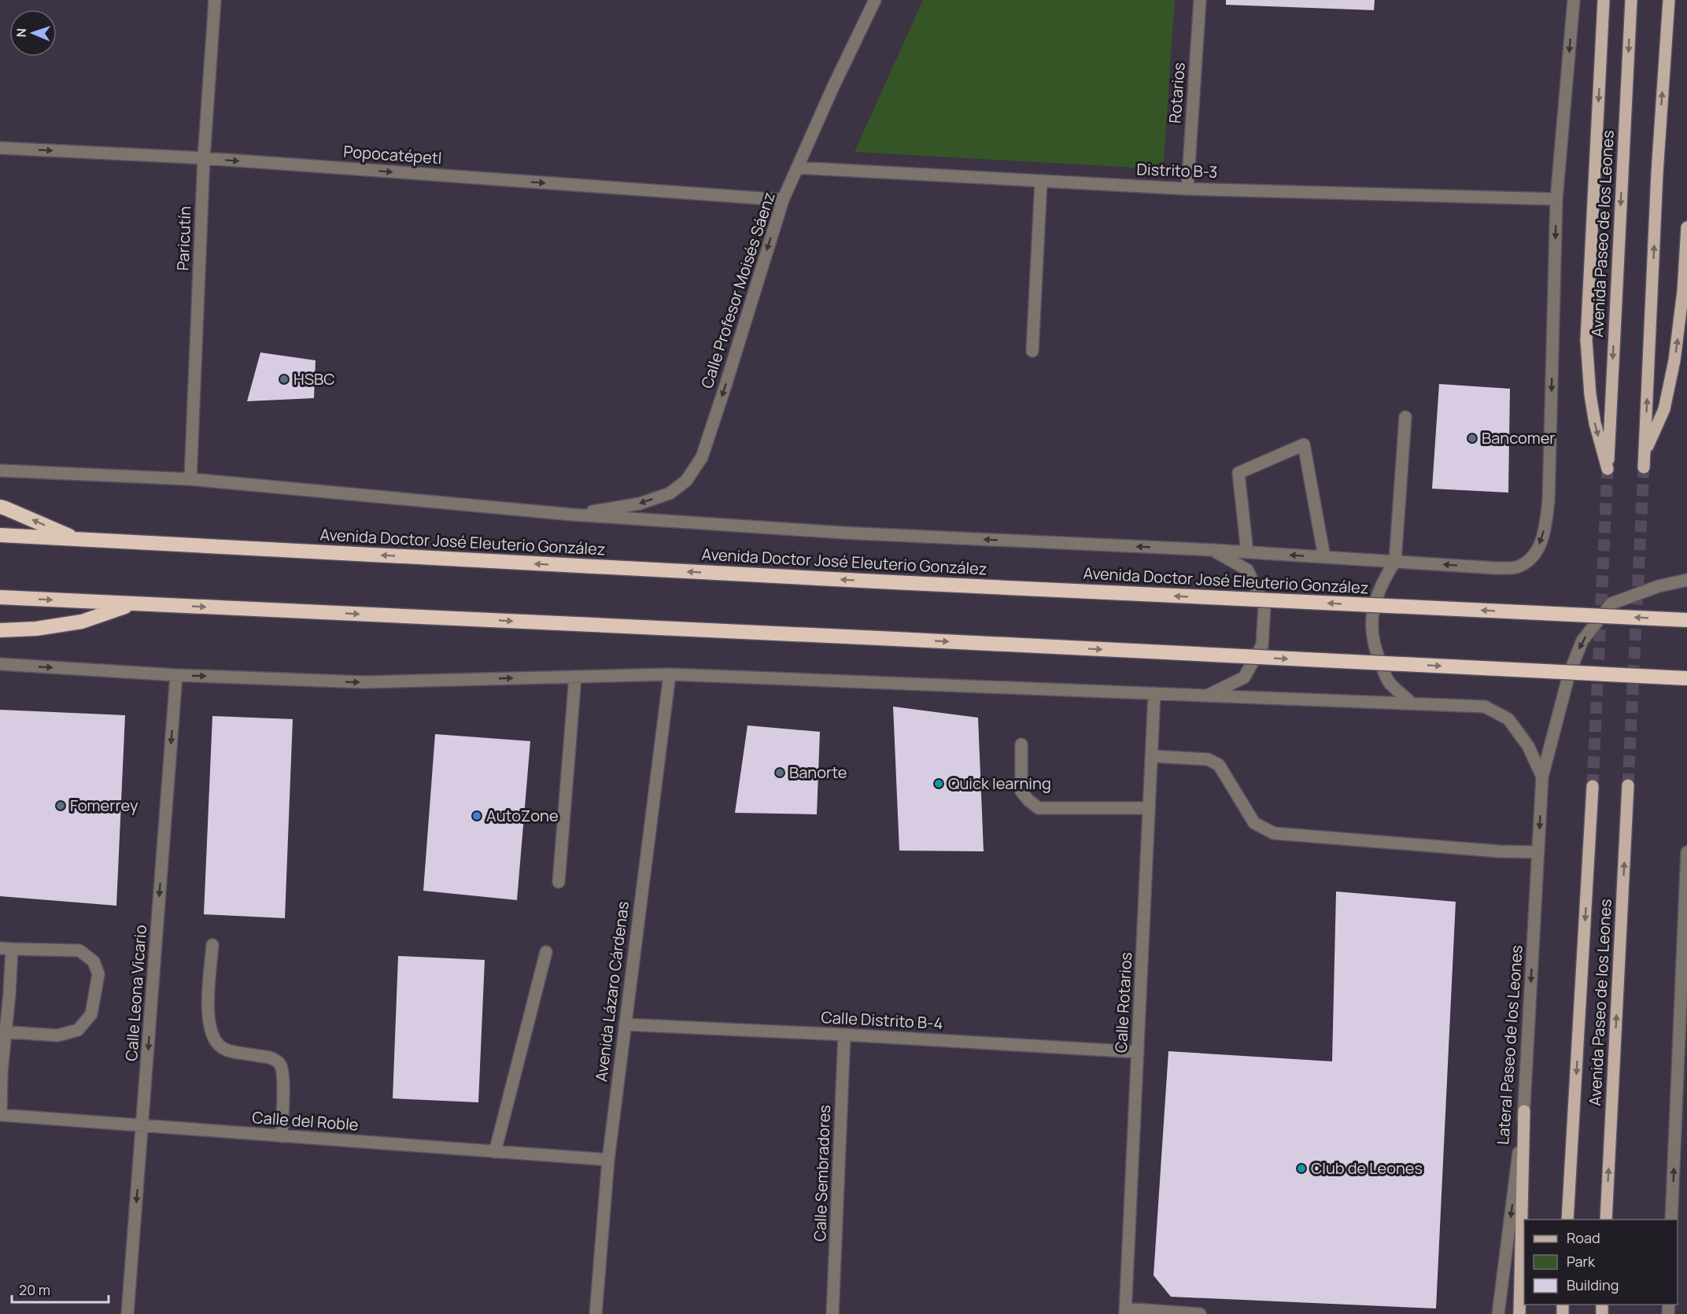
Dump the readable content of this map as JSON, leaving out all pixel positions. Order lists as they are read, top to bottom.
{
  "streets": {
    "highway": ["Avenida Doctor José Eleuterio González"],
    "main road": ["Avenida Paseo de los Leones"],
    "street": [
      "Rotarios",
      "Popocatépetl",
      "Distrito B-3",
      "Paricutín",
      "Calle Profesor Moisés Sáenz",
      "Avenida Lázaro Cárdenas",
      "Calle Leona Vicario",
      "Calle Rotarios",
      "Calle Distrito B-4",
      "Lateral Paseo de los Leones",
      "Calle del Roble",
      "Calle Sembradores"
    ]
  },
  "crossings": [
    ["Rotarios", "Distrito B-3"],
    ["Popocatépetl", "Paricutín"],
    ["Popocatépetl", "Calle Profesor Moisés Sáenz"],
    ["Distrito B-3", "Calle Profesor Moisés Sáenz"],
    ["Avenida Lázaro Cárdenas", "Calle Distrito B-4"],
    ["Avenida Lázaro Cárdenas", "Calle del Roble"],
    ["Calle Leona Vicario", "Calle del Roble"],
    ["Calle Rotarios", "Calle Distrito B-4"],
    ["Calle Distrito B-4", "Calle Sembradores"]
  ],
  "one_way": [
    "Popocatépetl",
    "Calle Profesor Moisés Sáenz",
    "Calle Leona Vicario",
    "Lateral Paseo de los Leones"
  ],
  "places": [
    "HSBC",
    "Bancomer",
    "Banorte",
    "Quick learning",
    "Fomerrey",
    "AutoZone",
    "Club de Leones"
  ],
  "legend": ["Road", "Park", "Building"],
  "scale_bar": "20 m",
  "north": "left"
}
